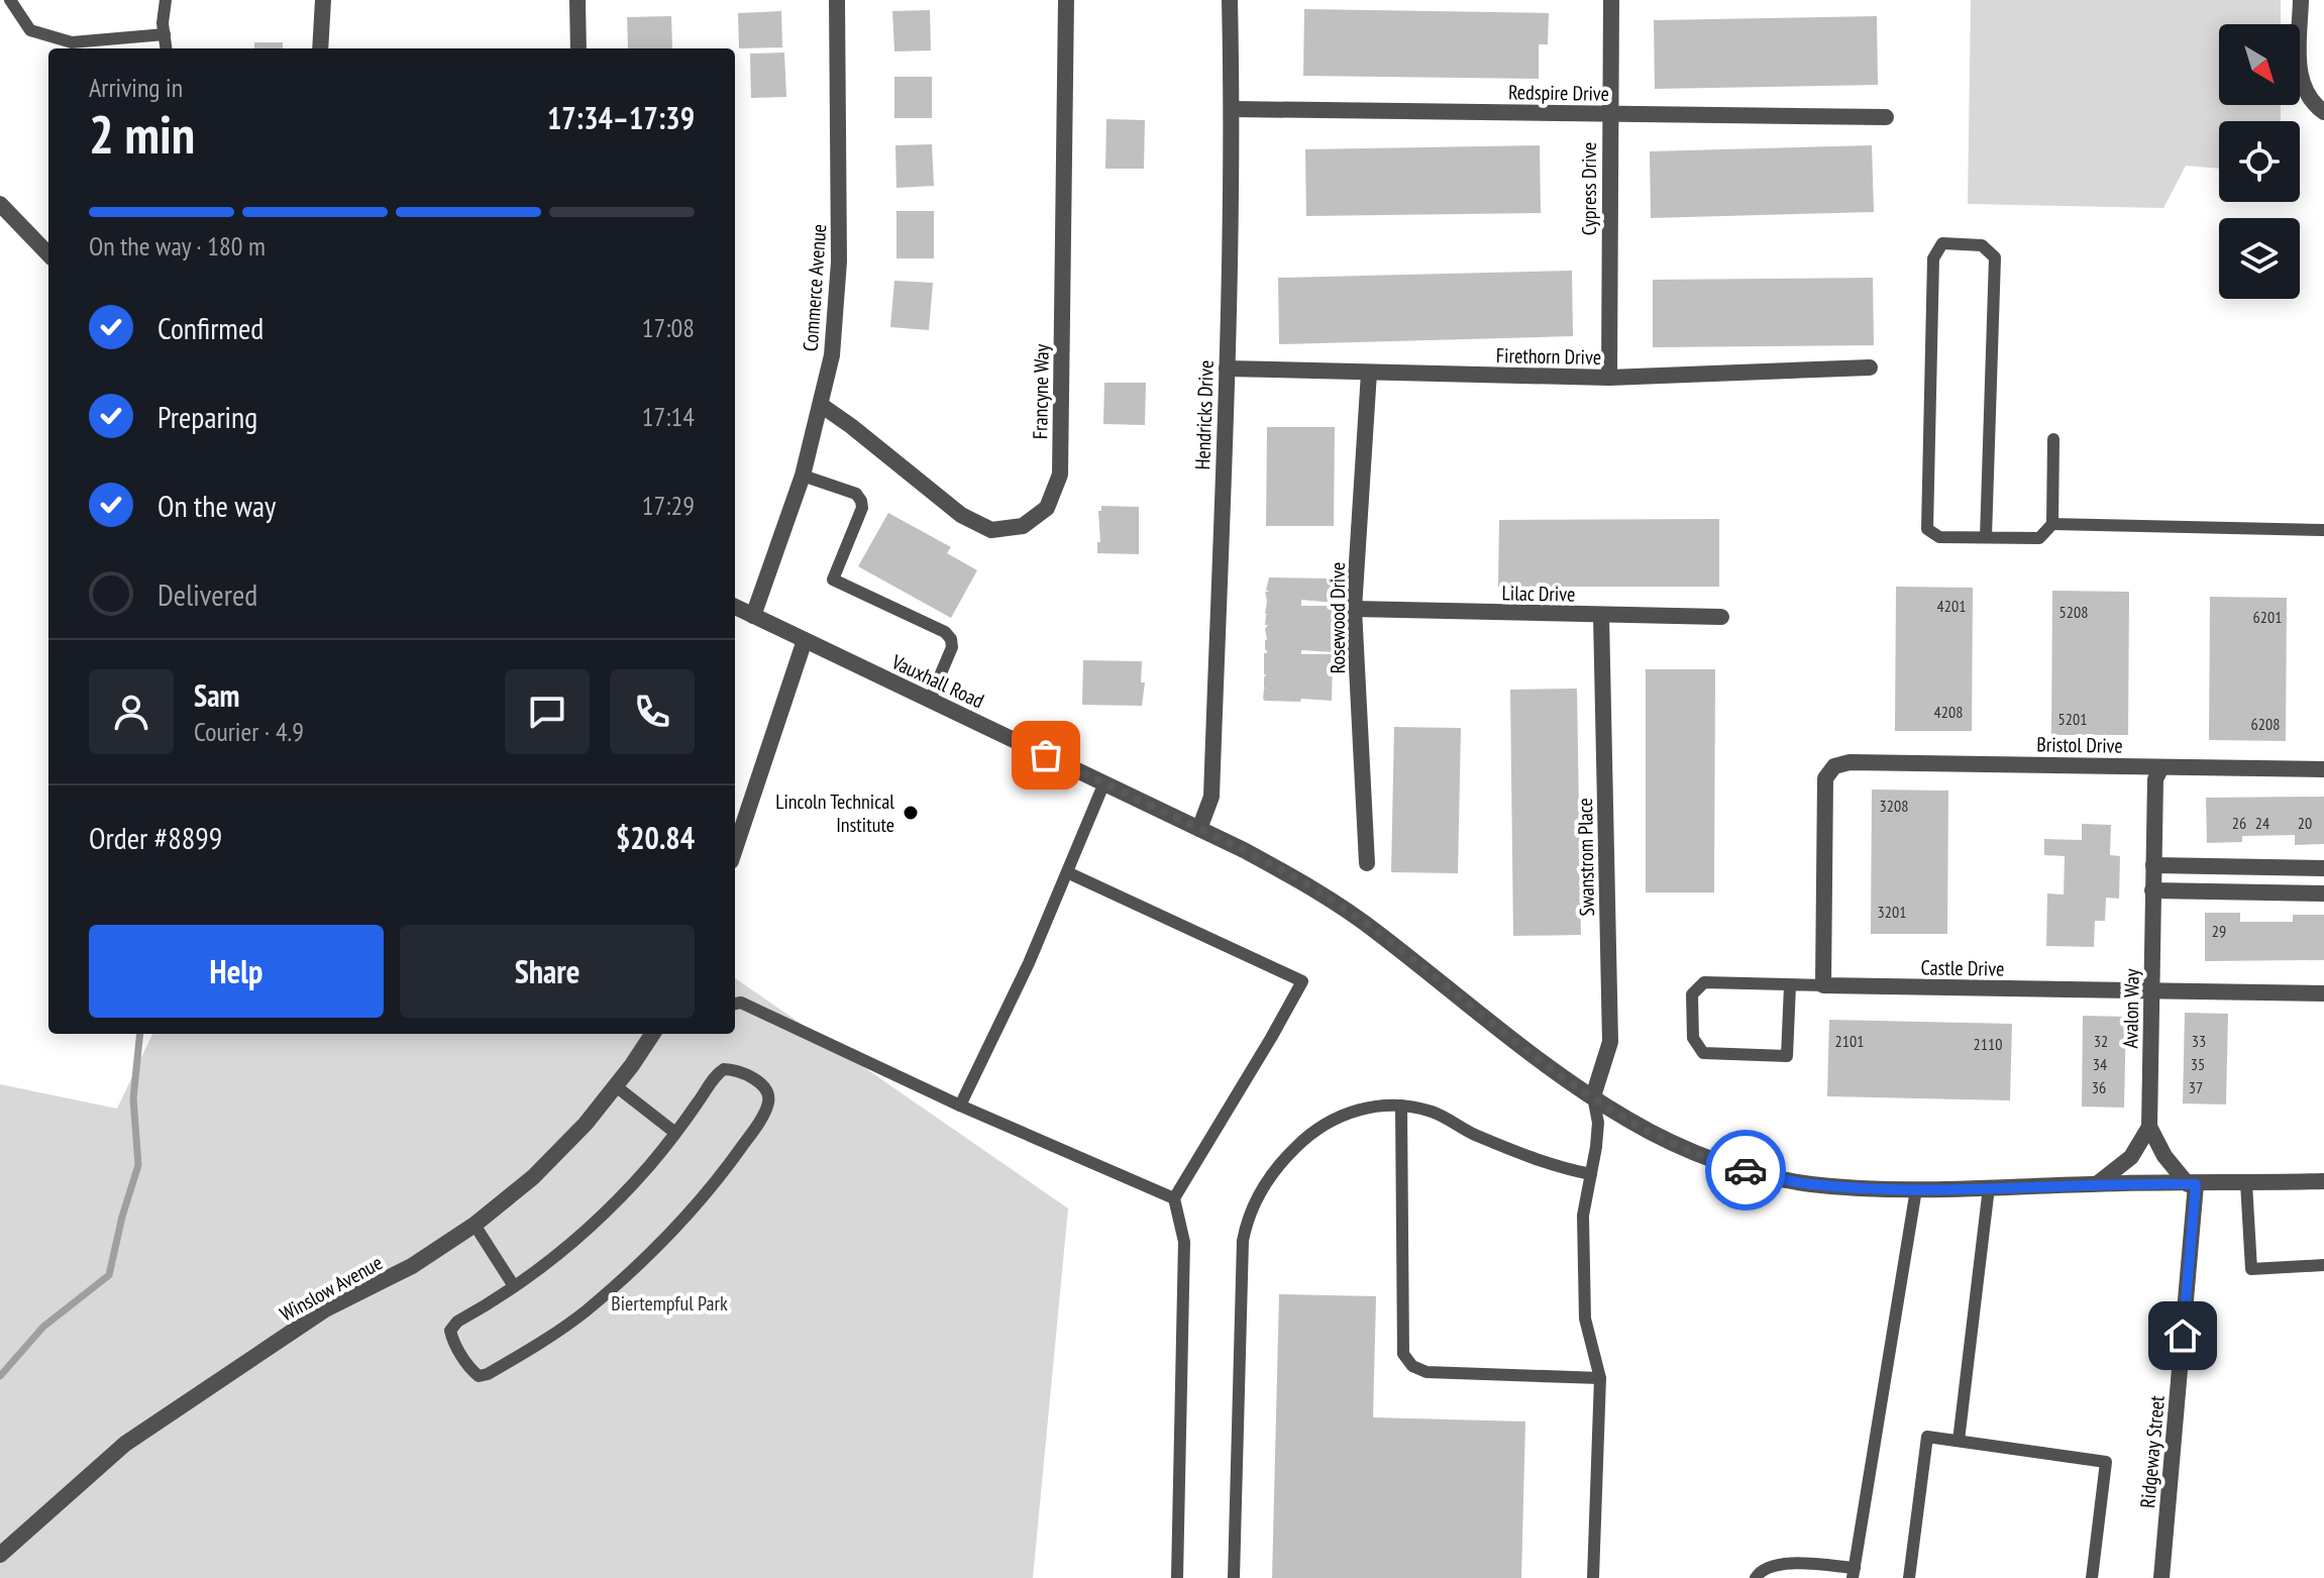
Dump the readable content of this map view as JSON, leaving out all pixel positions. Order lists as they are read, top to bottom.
{
  "streets": {
    "street": [
      "Redspire Drive",
      "Cypress Drive",
      "Commerce Avenue",
      "Firethorn Drive",
      "Francyne Way",
      "Hendricks Drive",
      "Lilac Drive",
      "Rosewood Drive",
      "Vauxhall Road",
      "Bristol Drive",
      "Swanstrom Place",
      "Castle Drive",
      "Avalon Way",
      "Winslow Avenue",
      "Ridgeway Street"
    ]
  },
  "crossings": [
    ["Redspire Drive", "Cypress Drive"],
    ["Redspire Drive", "Hendricks Drive"],
    ["Cypress Drive", "Firethorn Drive"],
    ["Commerce Avenue", "Francyne Way"],
    ["Commerce Avenue", "Vauxhall Road"],
    ["Firethorn Drive", "Hendricks Drive"],
    ["Firethorn Drive", "Rosewood Drive"],
    ["Hendricks Drive", "Vauxhall Road"],
    ["Lilac Drive", "Rosewood Drive"],
    ["Lilac Drive", "Swanstrom Place"],
    ["Vauxhall Road", "Swanstrom Place"],
    ["Vauxhall Road", "Ridgeway Street"],
    ["Bristol Drive", "Castle Drive"],
    ["Bristol Drive", "Avalon Way"],
    ["Castle Drive", "Avalon Way"]
  ],
  "parks": ["Biertempful Park"],
  "places": ["Lincoln Technical Institute"],
  "house_numbers": [
    "4201",
    "5208",
    "6201",
    "4208",
    "5201",
    "6208",
    "3208",
    "26",
    "24",
    "20",
    "3201",
    "29",
    "2101",
    "32",
    "33",
    "2110",
    "34",
    "35",
    "36",
    "37"
  ],
  "north": "bottom right",
  "page": {
    "heading": ["2 min", "Arriving in", "17:34–17:39"],
    "panel": [
      "Sam",
      "Courier · 4.9",
      "Order #8899",
      "$20.84"
    ],
    "bar": "On the way · 180 m",
    "list": [
      ["Confirmed", "17:08"],
      ["Preparing", "17:14"],
      ["On the way", "17:29"],
      "Delivered"
    ],
    "buttons": ["Help", "Share"]
  }
}
